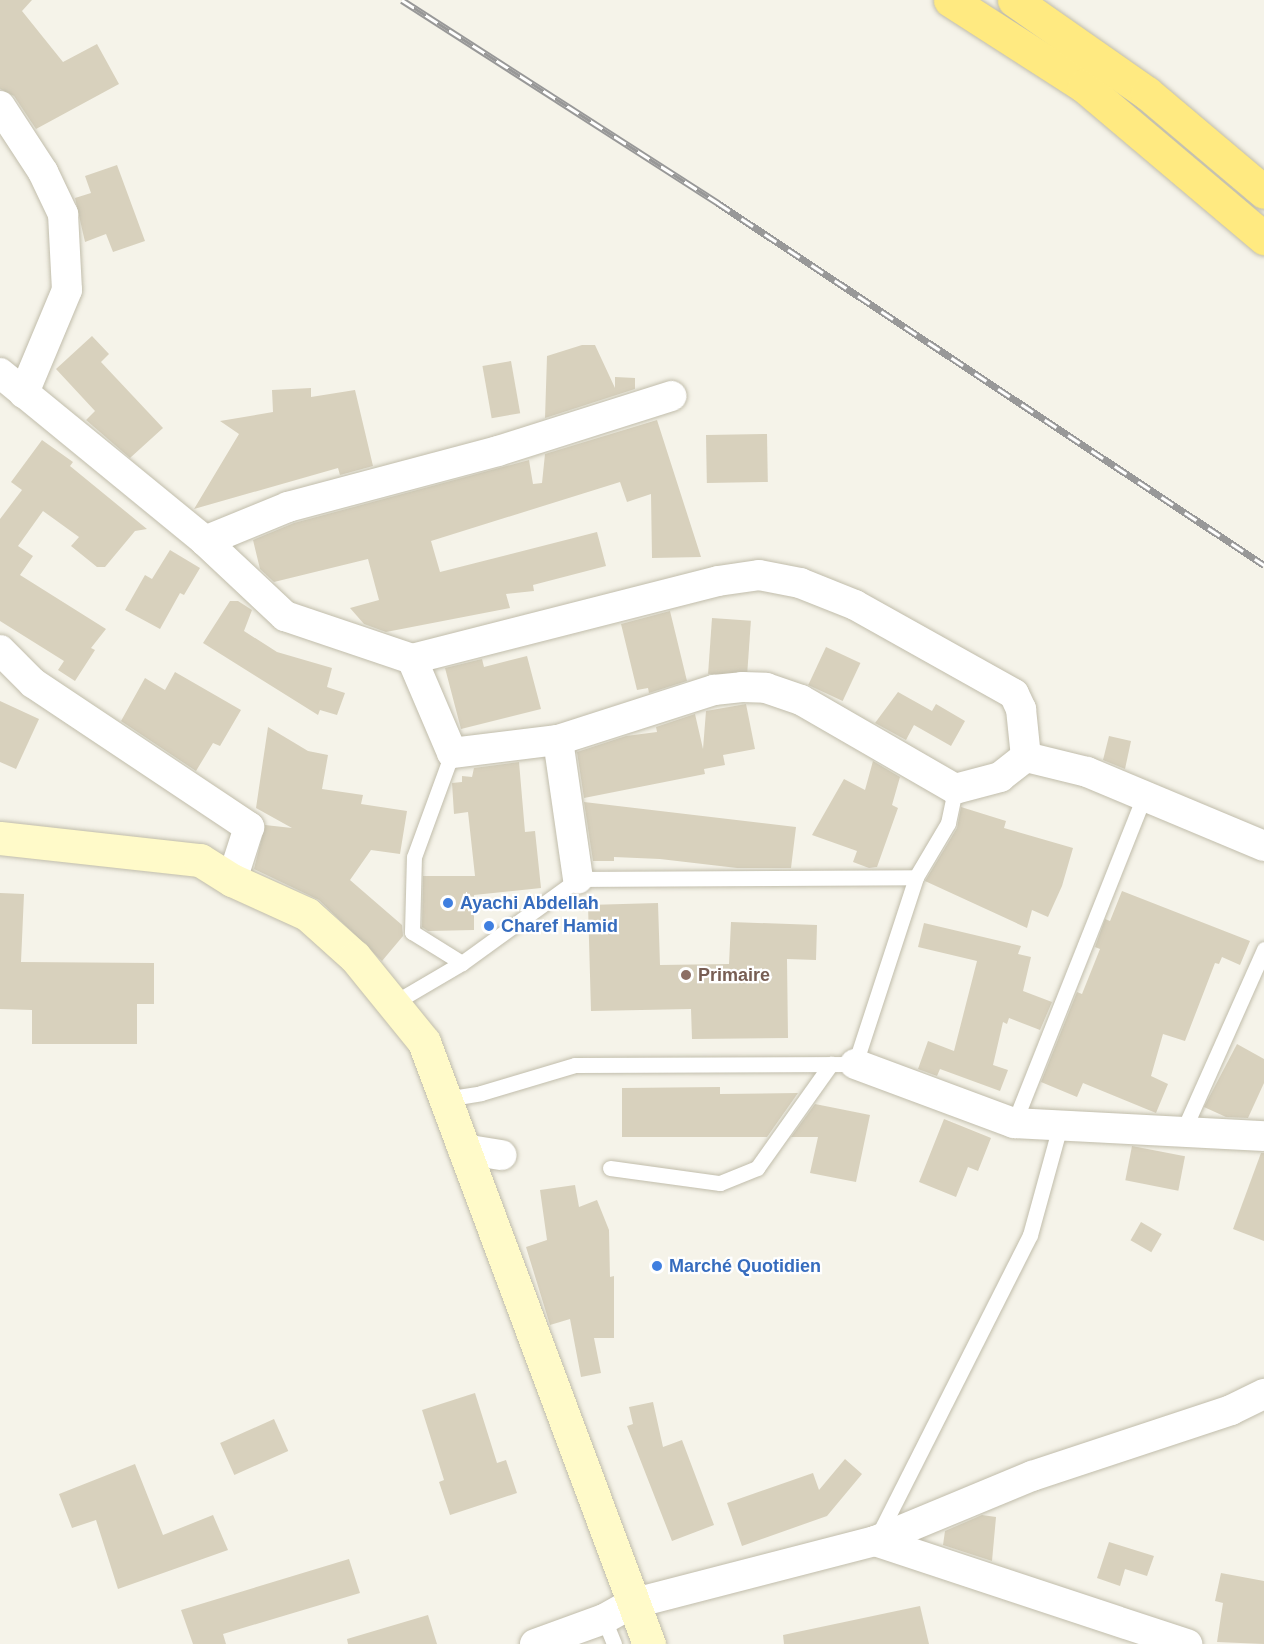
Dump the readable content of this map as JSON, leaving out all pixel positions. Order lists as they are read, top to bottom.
{
  "places": [
    "Ayachi Abdellah",
    "Charef Hamid",
    "Primaire",
    "Marché Quotidien"
  ]
}
